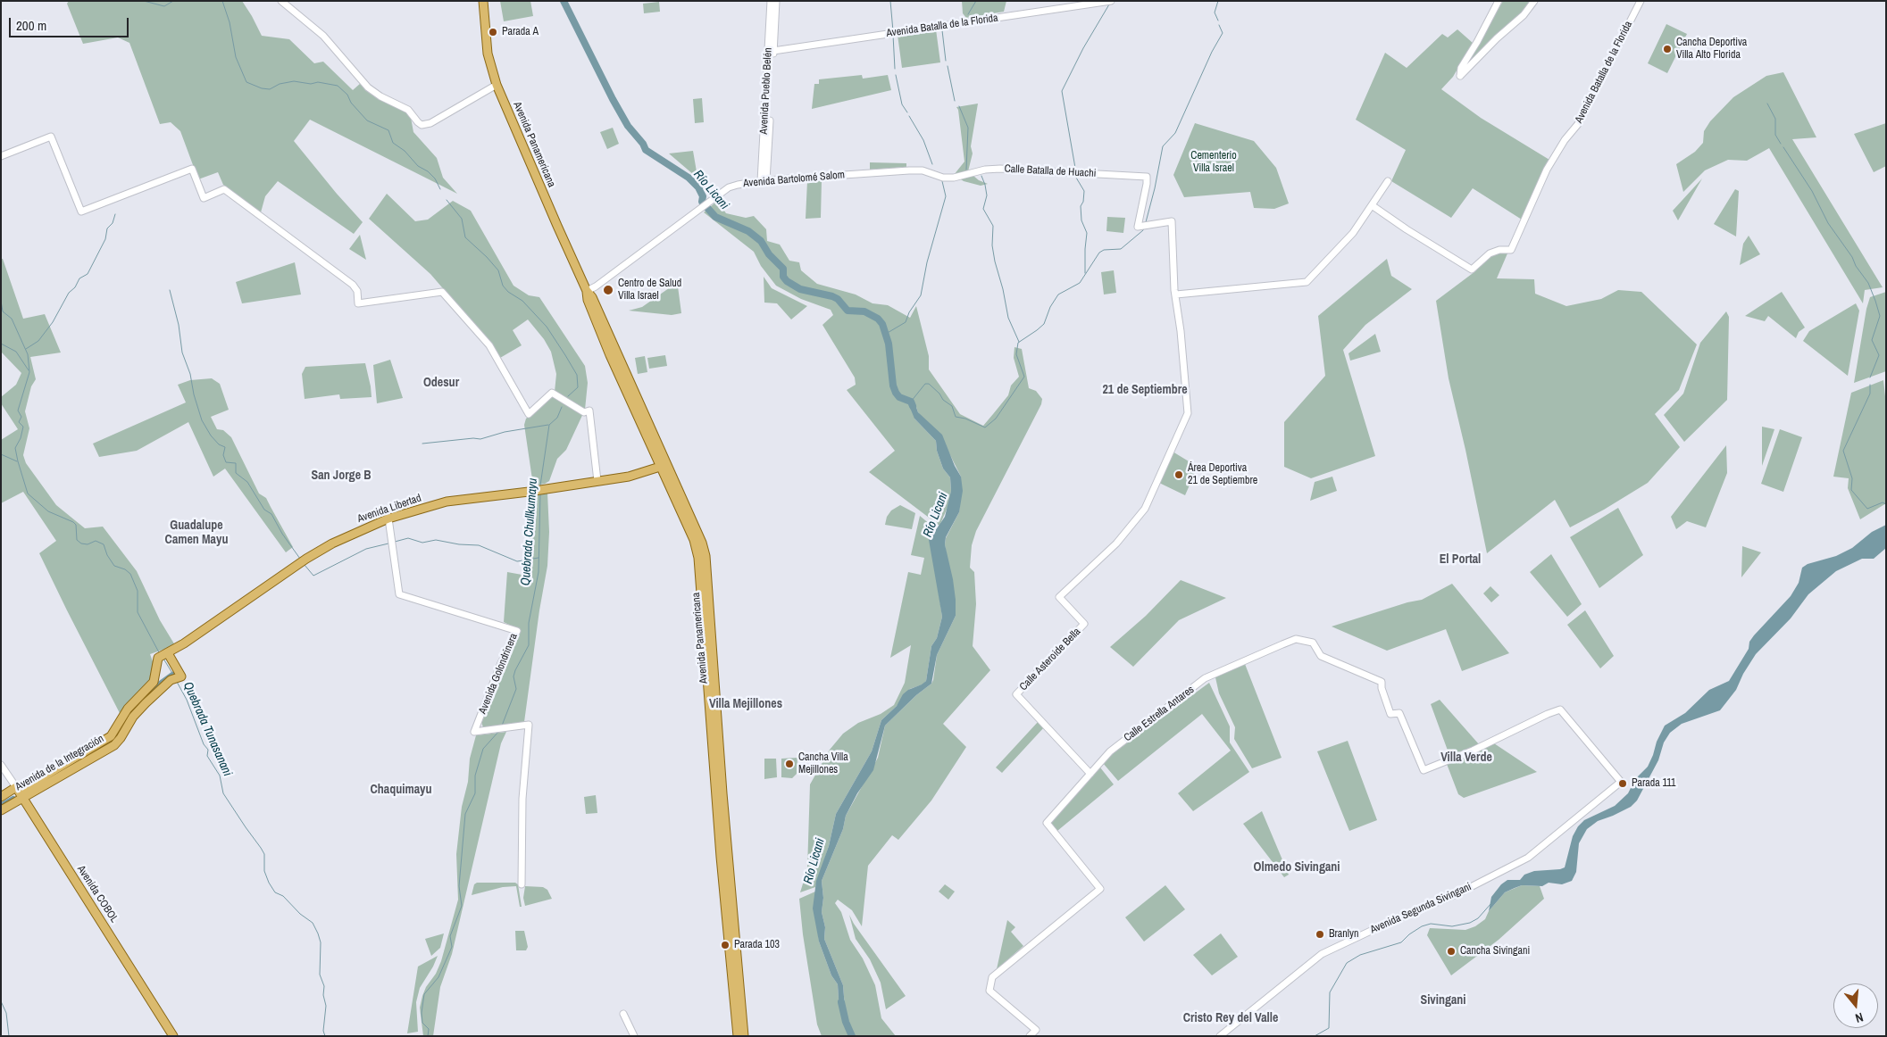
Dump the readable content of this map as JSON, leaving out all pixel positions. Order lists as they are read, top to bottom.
{
  "streets": {
    "main road": [
      "Avenida Panamericana",
      "Avenida Libertad",
      "Avenida de la Integración",
      "Avenida COBOL"
    ],
    "street": [
      "Avenida Batalla de la Florida",
      "Avenida Pueblo Belén",
      "Calle Batalla de Huachi",
      "Avenida Bartolomé Salom",
      "Calle Asteroide Bella",
      "Avenida Golondrinera",
      "Calle Estrella Antares",
      "Avenida Segunda Sivingani"
    ]
  },
  "crossings": [
    ["Avenida Batalla de la Florida", "Avenida Pueblo Belén"],
    ["Avenida Pueblo Belén", "Avenida Bartolomé Salom"],
    ["Avenida Panamericana", "Avenida Bartolomé Salom"],
    ["Avenida Panamericana", "Avenida Libertad"],
    ["Calle Batalla de Huachi", "Avenida Bartolomé Salom"],
    ["Calle Batalla de Huachi", "Calle Asteroide Bella"],
    ["Avenida Libertad", "Avenida Golondrinera"],
    ["Avenida Libertad", "Avenida de la Integración"],
    ["Calle Asteroide Bella", "Calle Estrella Antares"],
    ["Calle Estrella Antares", "Avenida Segunda Sivingani"],
    ["Avenida de la Integración", "Avenida COBOL"]
  ],
  "districts": [
    "Odesur",
    "21 de Septiembre",
    "San Jorge B",
    "Guadalupe Camen Mayu",
    "El Portal",
    "Villa Mejillones",
    "Villa Verde",
    "Chaquimayu",
    "Olmedo Sivingani",
    "Sivingani",
    "Cristo Rey del Valle"
  ],
  "water": ["Río Licani", "Quebrada Chullkumayu", "Quebrada Tunasanani"],
  "parks": ["Cementerio Villa Israel"],
  "places": [
    "Parada A",
    "Cancha Deportiva Villa Alto Florida",
    "Centro de Salud Villa Israel",
    "Área Deportiva 21 de Septiembre",
    "Cancha Villa Mejillones",
    "Parada 111",
    "Branlyn",
    "Parada 103",
    "Cancha Sivingani"
  ],
  "scale_bar": "200 m",
  "north": "bottom"
}
